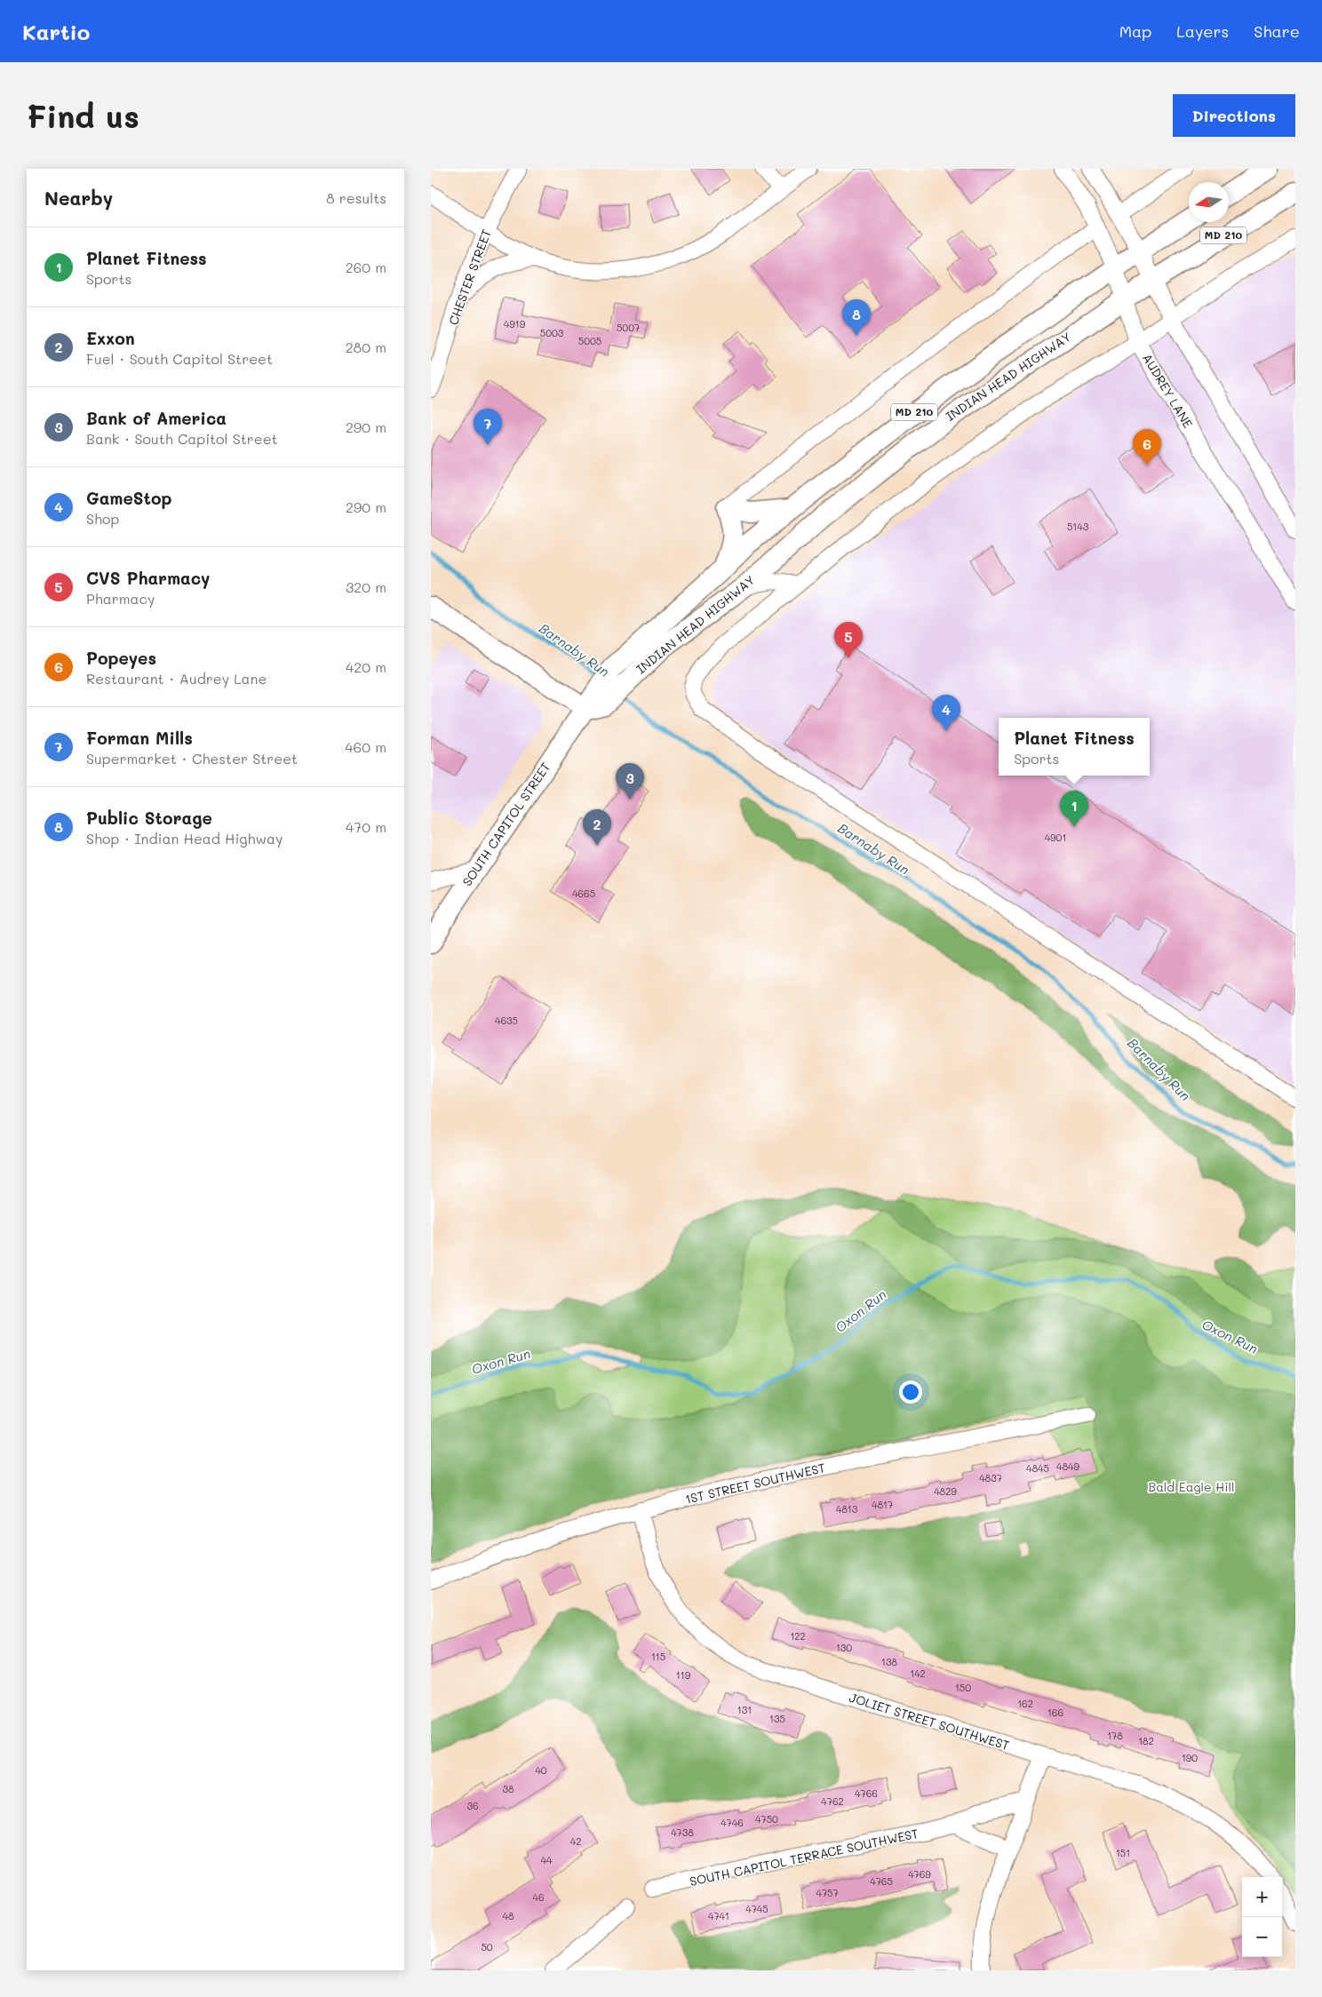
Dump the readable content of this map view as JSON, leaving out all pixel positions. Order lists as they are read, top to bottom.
{
  "streets": {
    "main road": ["MD 210", "INDIAN HEAD HIGHWAY", "SOUTH CAPITOL STREET"],
    "street": [
      "CHESTER STREET",
      "AUDREY LANE",
      "1ST STREET SOUTHWEST",
      "JOLIET STREET SOUTHWEST",
      "SOUTH CAPITOL TERRACE SOUTHWEST"
    ]
  },
  "crossings": [
    ["INDIAN HEAD HIGHWAY", "AUDREY LANE"],
    ["INDIAN HEAD HIGHWAY", "SOUTH CAPITOL STREET"],
    ["1ST STREET SOUTHWEST", "JOLIET STREET SOUTHWEST"]
  ],
  "water": ["Barnaby Run", "Oxon Run"],
  "parks": ["Bald Eagle Hill"],
  "house_numbers": [
    "4919",
    "5007",
    "5003",
    "5005",
    "5143",
    "4901",
    "4665",
    "4635",
    "4849",
    "4845",
    "4837",
    "4829",
    "4817",
    "4813",
    "122",
    "130",
    "115",
    "138",
    "142",
    "119",
    "150",
    "162",
    "131",
    "166",
    "135",
    "178",
    "182",
    "190",
    "40",
    "38",
    "4766",
    "4762",
    "36",
    "4750",
    "4746",
    "4738",
    "42",
    "151",
    "44",
    "4769",
    "4765",
    "4757",
    "46",
    "4745",
    "48",
    "4741",
    "50"
  ],
  "north": "left",
  "page": {
    "header": "Kartio",
    "nav": ["Map", "Layers", "Share"],
    "buttons": "Directions",
    "title": "Find us",
    "heading": ["Nearby", "8 results"],
    "list": [
      {
        "mark": "1",
        "name": "Planet Fitness",
        "note": "Sports",
        "value": "260 m"
      },
      {
        "mark": "2",
        "name": "Exxon",
        "note": "Fuel · South Capitol Street",
        "value": "280 m"
      },
      {
        "mark": "3",
        "name": "Bank of America",
        "note": "Bank · South Capitol Street",
        "value": "290 m"
      },
      {
        "mark": "4",
        "name": "GameStop",
        "note": "Shop",
        "value": "290 m"
      },
      {
        "mark": "5",
        "name": "CVS Pharmacy",
        "note": "Pharmacy",
        "value": "320 m"
      },
      {
        "mark": "6",
        "name": "Popeyes",
        "note": "Restaurant · Audrey Lane",
        "value": "420 m"
      },
      {
        "mark": "7",
        "name": "Forman Mills",
        "note": "Supermarket · Chester Street",
        "value": "460 m"
      },
      {
        "mark": "8",
        "name": "Public Storage",
        "note": "Shop · Indian Head Highway",
        "value": "470 m"
      }
    ],
    "pins": [
      "8",
      "7",
      "6",
      "5",
      "4",
      "3",
      "1",
      "2"
    ],
    "popup": ["Planet Fitness", "Sports"],
    "map_buttons": ["+", "−"]
  }
}
